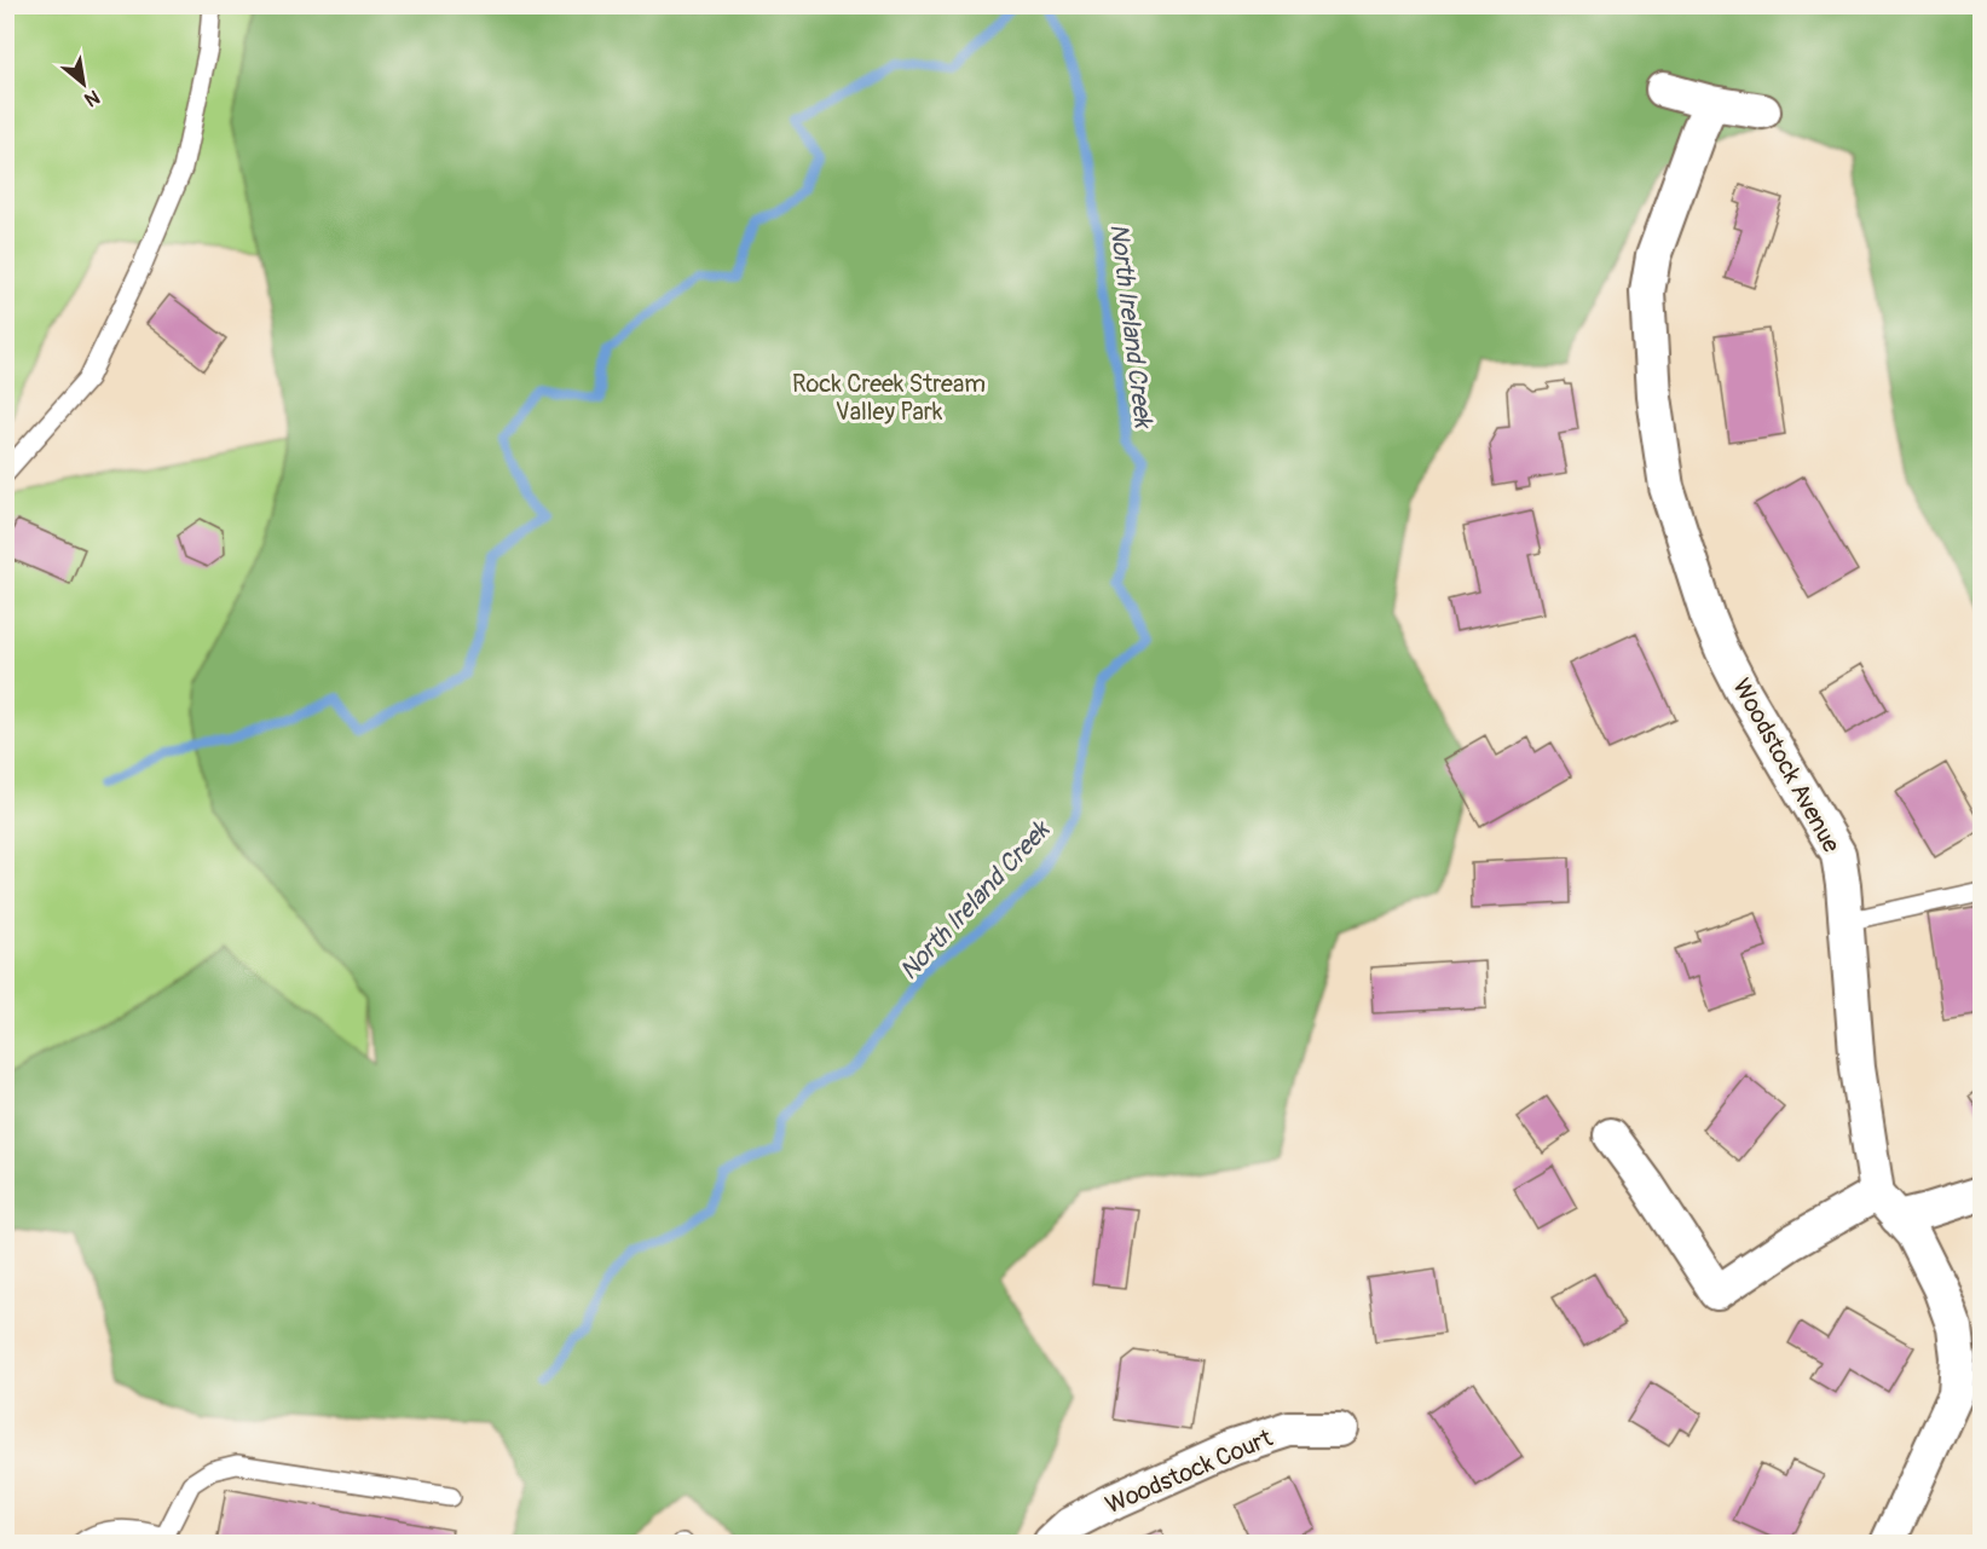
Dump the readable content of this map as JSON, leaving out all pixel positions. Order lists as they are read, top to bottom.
{
  "streets": {
    "street": ["Woodstock Avenue", "Woodstock Court"]
  },
  "water": ["North Ireland Creek"],
  "parks": ["Rock Creek Stream Valley Park"],
  "north": "bottom right"
}
